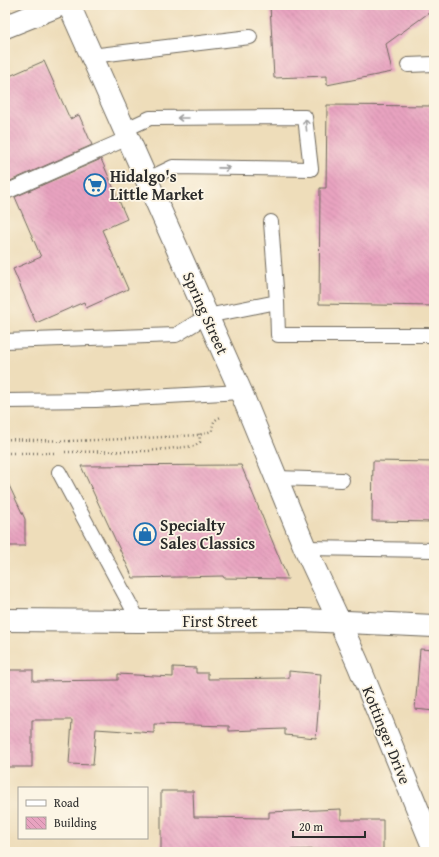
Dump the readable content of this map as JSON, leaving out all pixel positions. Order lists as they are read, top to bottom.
{
  "streets": {
    "street": ["Spring Street", "First Street", "Kottinger Drive"]
  },
  "crossings": [
    ["Spring Street", "First Street"],
    ["Spring Street", "Kottinger Drive"],
    ["First Street", "Kottinger Drive"]
  ],
  "places": {
    "supermarket": ["Hidalgo's Little Market"],
    "shop": ["Specialty Sales Classics"]
  },
  "legend": ["Road", "Building"],
  "scale_bar": "20 m"
}
